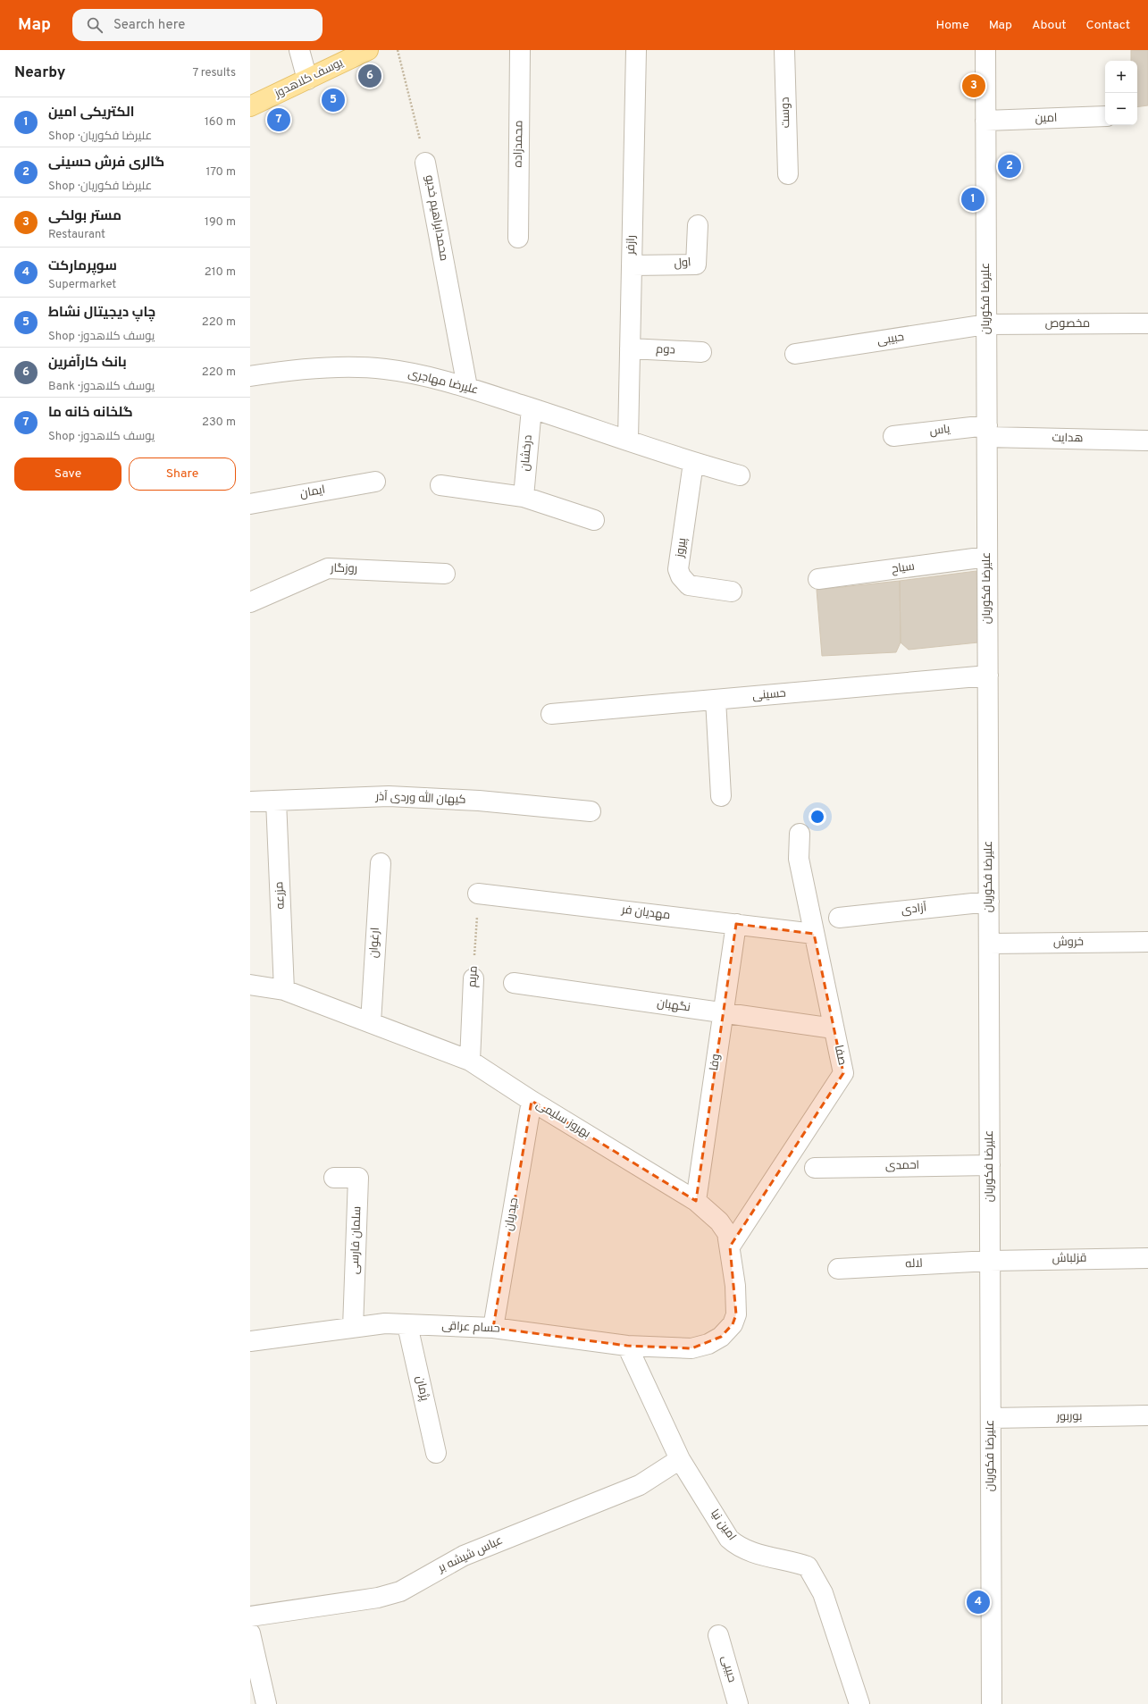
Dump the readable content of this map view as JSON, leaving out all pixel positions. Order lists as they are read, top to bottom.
{
  "streets": {
    "main road": ["یوسف کلاهدوز"],
    "street": [
      "دوست",
      "امین",
      "محمدزاده",
      "محمدابراهیم خدیو",
      "رازفر",
      "اول",
      "علیرضا فکوریان",
      "مخصوص",
      "حبیبی",
      "دوم",
      "علیرضا مهاجری",
      "یاس",
      "هدایت",
      "درخشان",
      "ایمان",
      "پیروز",
      "سیاح",
      "روزگار",
      "حسینی",
      "کیهان الله وردی آذر",
      "مزرعه",
      "آزادی",
      "مهدیان فر",
      "ارغوان",
      "خروش",
      "مریم",
      "نگهبان",
      "صفا",
      "وفا",
      "بهروز سلیمی",
      "احمدی",
      "حیدریان",
      "سلمان فارسی",
      "قزلباش",
      "لاله",
      "حسام عراقی",
      "پژمان",
      "بوربور",
      "امین نیا",
      "عباس شیشه بر"
    ]
  },
  "crossings": [
    ["امین", "علیرضا فکوریان"],
    ["محمدابراهیم خدیو", "علیرضا مهاجری"],
    ["رازفر", "اول"],
    ["رازفر", "دوم"],
    ["رازفر", "علیرضا مهاجری"],
    ["علیرضا فکوریان", "مخصوص"],
    ["علیرضا فکوریان", "حبیبی"],
    ["علیرضا فکوریان", "یاس"],
    ["علیرضا فکوریان", "هدایت"],
    ["علیرضا فکوریان", "سیاح"],
    ["علیرضا فکوریان", "حسینی"],
    ["علیرضا فکوریان", "آزادی"],
    ["علیرضا فکوریان", "خروش"],
    ["علیرضا فکوریان", "احمدی"],
    ["علیرضا فکوریان", "قزلباش"],
    ["علیرضا فکوریان", "لاله"],
    ["علیرضا فکوریان", "بوربور"],
    ["مخصوص", "حبیبی"],
    ["علیرضا مهاجری", "درخشان"],
    ["یاس", "هدایت"],
    ["کیهان الله وردی آذر", "مزرعه"],
    ["مزرعه", "بهروز سلیمی"],
    ["مهدیان فر", "مریم"],
    ["مهدیان فر", "صفا"],
    ["مهدیان فر", "وفا"],
    ["ارغوان", "بهروز سلیمی"],
    ["مریم", "بهروز سلیمی"],
    ["نگهبان", "صفا"],
    ["نگهبان", "وفا"],
    ["صفا", "بهروز سلیمی"],
    ["وفا", "بهروز سلیمی"],
    ["بهروز سلیمی", "حیدریان"],
    ["بهروز سلیمی", "حسام عراقی"],
    ["حیدریان", "حسام عراقی"],
    ["سلمان فارسی", "حسام عراقی"],
    ["قزلباش", "لاله"],
    ["حسام عراقی", "پژمان"],
    ["حسام عراقی", "امین نیا"],
    ["امین نیا", "عباس شیشه بر"]
  ],
  "page": {
    "header": "Map",
    "search": "Search here",
    "nav": [
      "Home",
      "Map",
      "About",
      "Contact"
    ],
    "heading": ["Nearby", "7 results"],
    "map_buttons": ["+", "−"],
    "pins": [
      "6",
      "3",
      "5",
      "7",
      "2",
      "1",
      "4"
    ],
    "list": [
      {
        "mark": "1",
        "name": "الکتریکی امین",
        "note": "Shop · علیرضا فکوریان",
        "value": "160 m"
      },
      {
        "mark": "2",
        "name": "گالری فرش حسینی",
        "note": "Shop · علیرضا فکوریان",
        "value": "170 m"
      },
      {
        "mark": "3",
        "name": "مستر بولکی",
        "note": "Restaurant",
        "value": "190 m"
      },
      {
        "mark": "4",
        "name": "سوپرمارکت",
        "note": "Supermarket",
        "value": "210 m"
      },
      {
        "mark": "5",
        "name": "چاپ دیجیتال نشاط",
        "note": "Shop · یوسف کلاهدوز",
        "value": "220 m"
      },
      {
        "mark": "6",
        "name": "بانک کارآفرین",
        "note": "Bank · یوسف کلاهدوز",
        "value": "220 m"
      },
      {
        "mark": "7",
        "name": "گلخانه خانه ما",
        "note": "Shop · یوسف کلاهدوز",
        "value": "230 m"
      }
    ],
    "buttons": ["Save", "Share"]
  }
}
